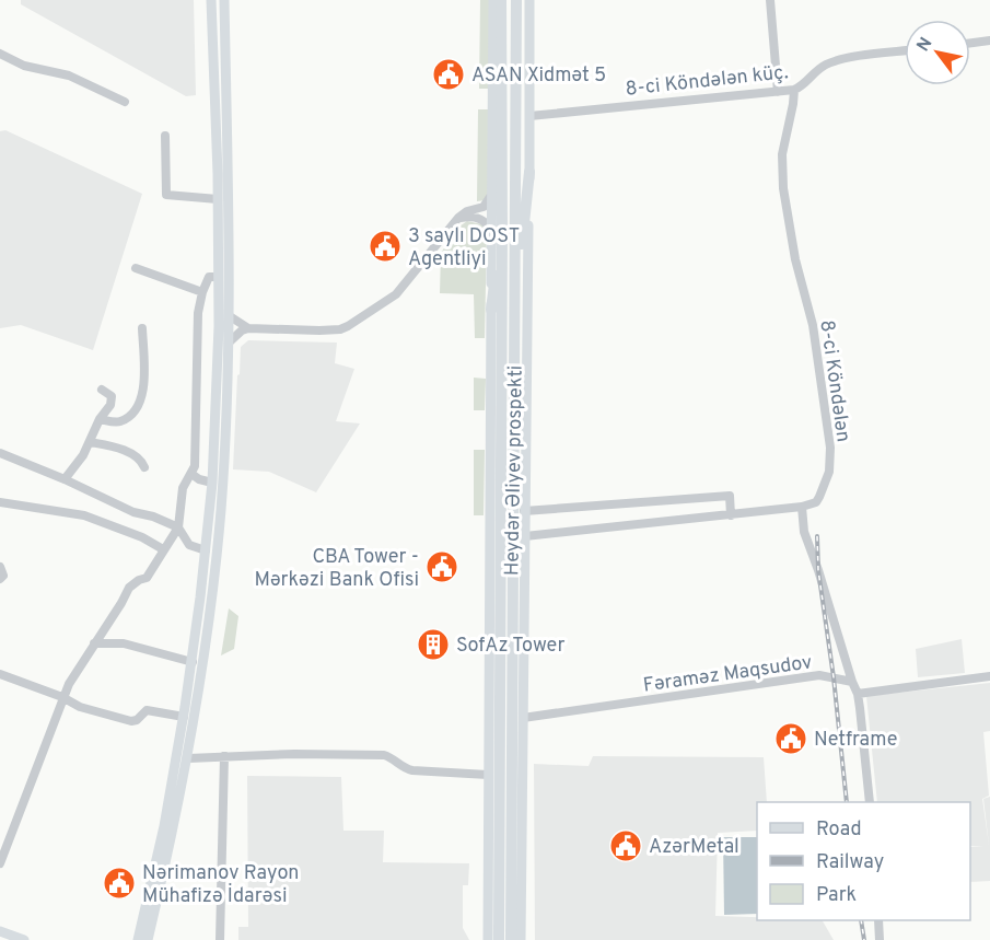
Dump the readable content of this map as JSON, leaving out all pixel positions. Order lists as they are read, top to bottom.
{
  "streets": {
    "highway": ["Heydər Əliyev prospekti"],
    "street": ["8-ci Köndələn küç.", "8-ci Köndələn", "Fəraməz Maqsudov"]
  },
  "crossings": [
    ["8-ci Köndələn küç.", "8-ci Köndələn"]
  ],
  "places": {
    "public building": [
      "ASAN Xidmət 5",
      "3 saylı DOST Agentliyi",
      "CBA Tower - Mərkəzi Bank Ofisi",
      "Netframe",
      "AzərMetal",
      "Nərimanov Rayon Mühafizə İdarəsi"
    ],
    "building": ["SofAz Tower"]
  },
  "legend": ["Road", "Railway", "Park"],
  "north": "top left"
}
